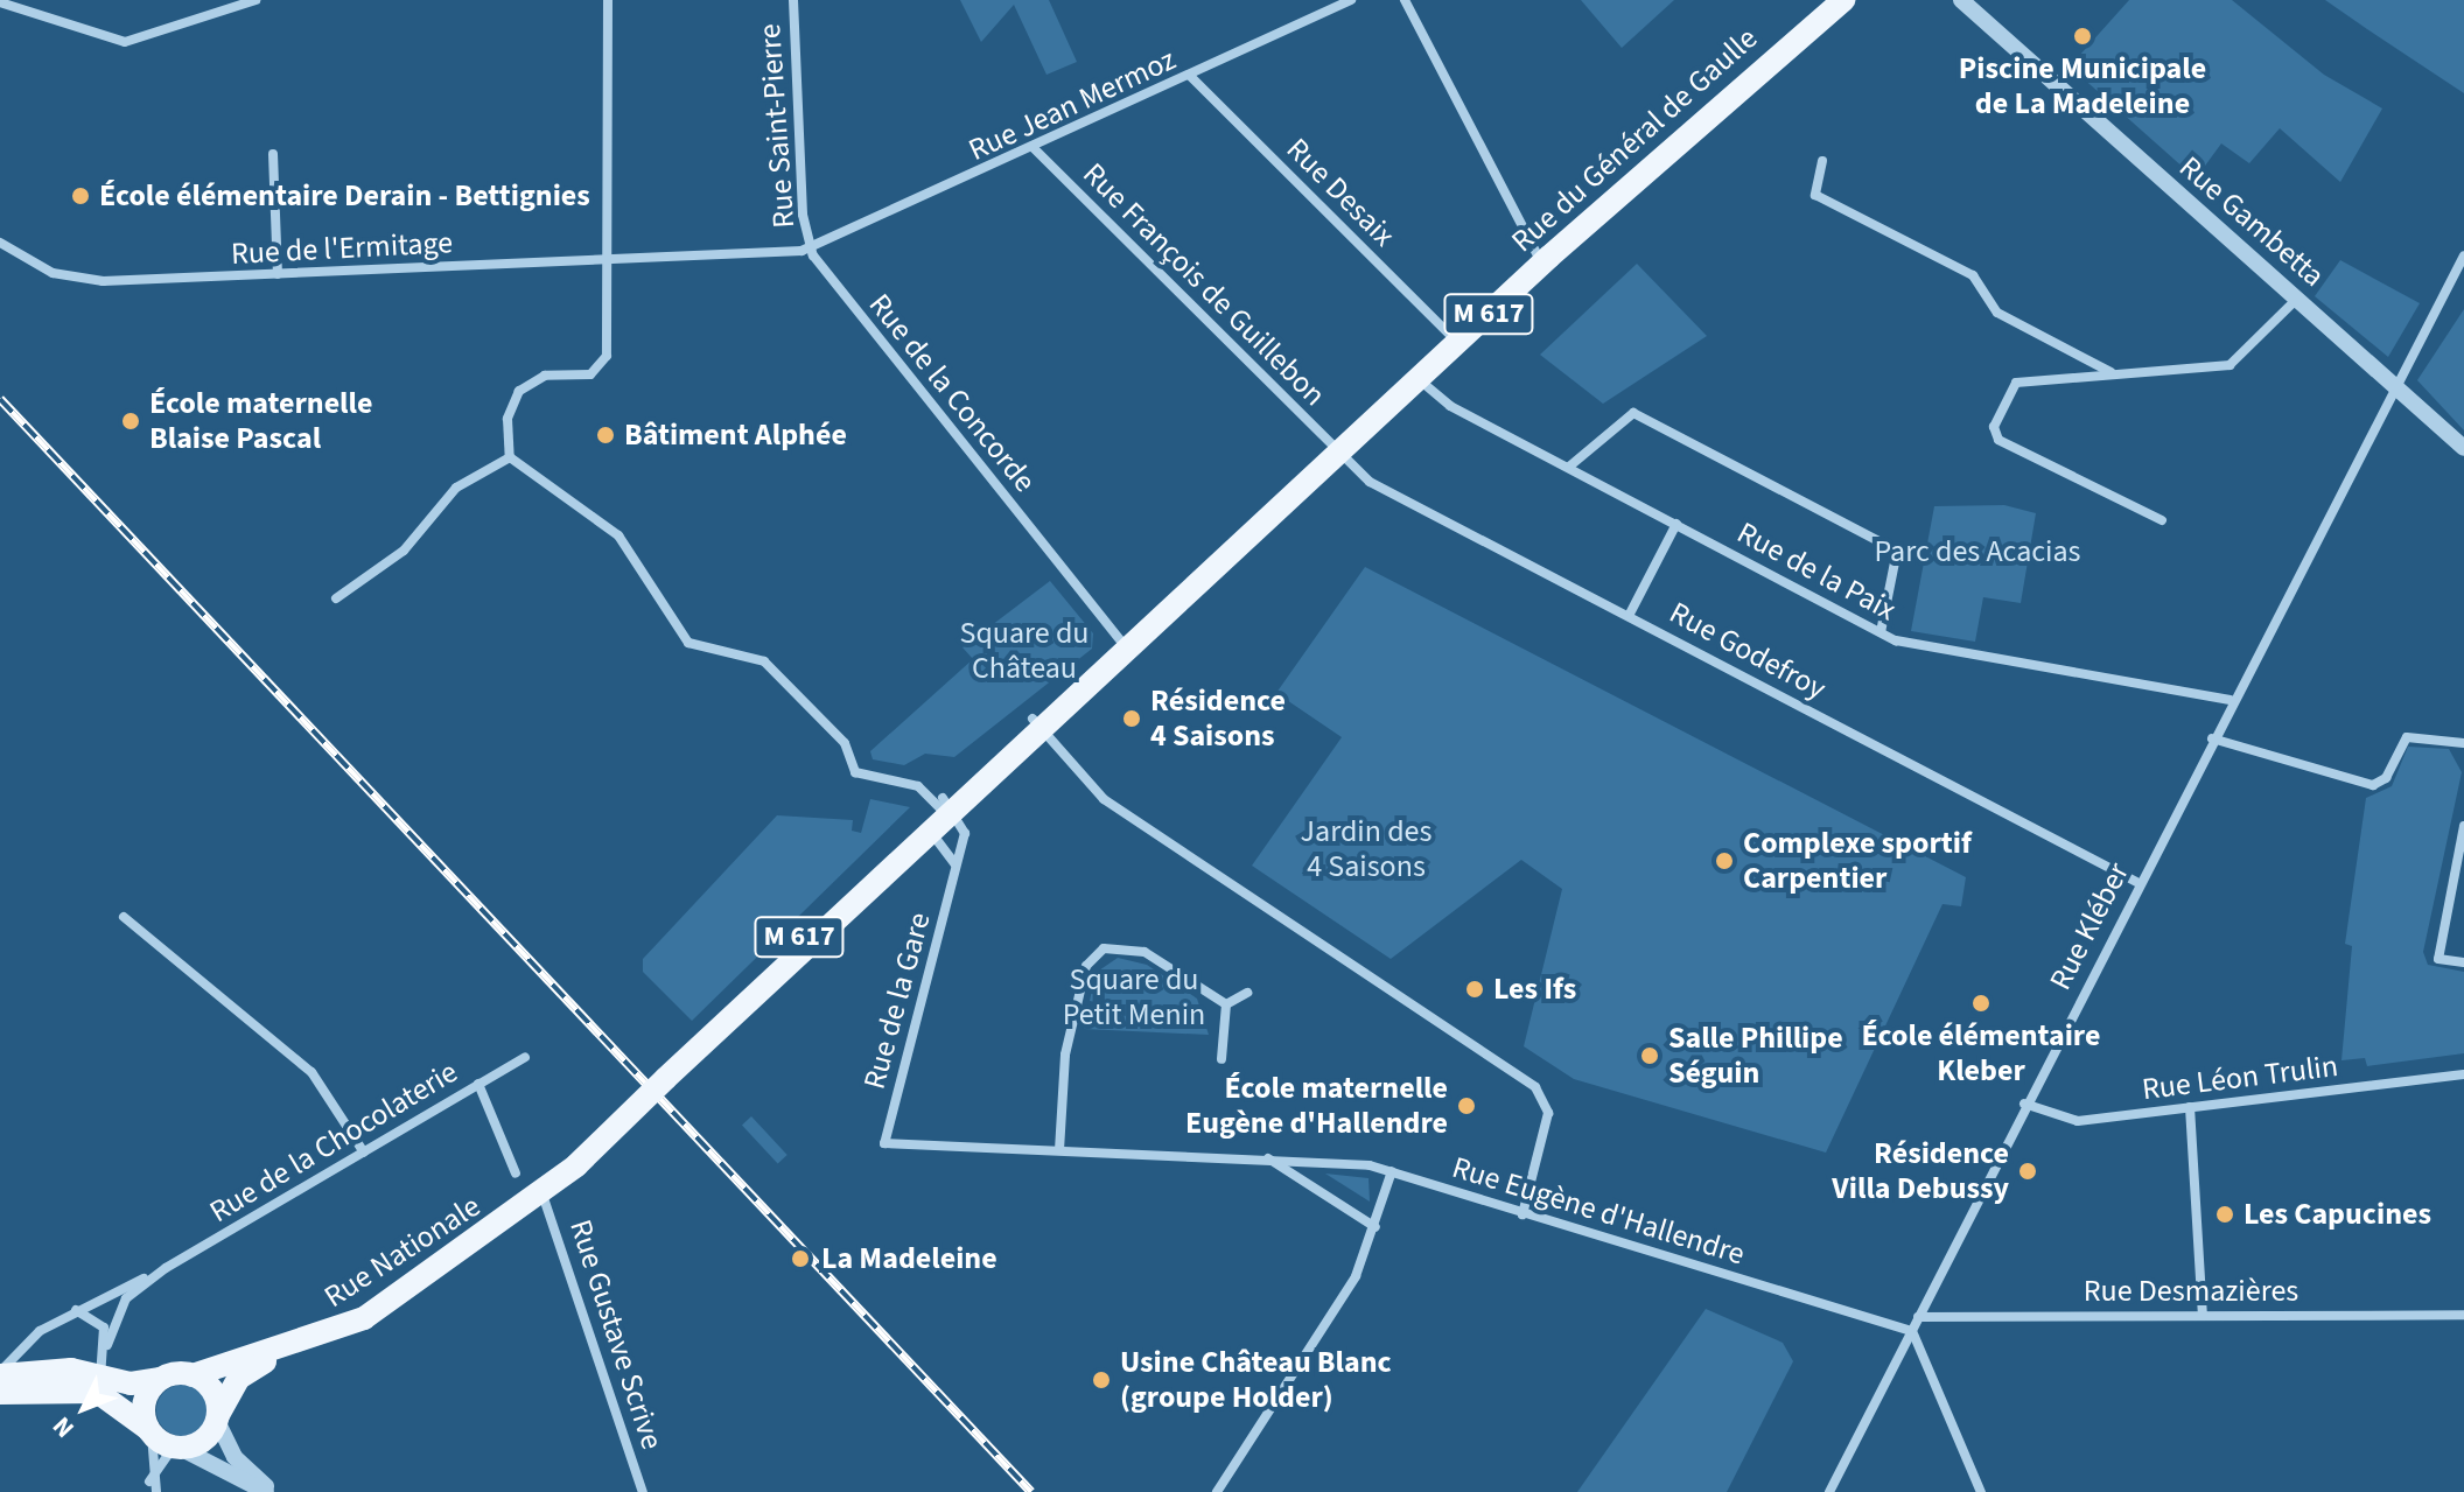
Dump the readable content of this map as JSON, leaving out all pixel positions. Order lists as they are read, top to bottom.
{
  "streets": {
    "main road": ["Rue du Général de Gaulle", "M 617", "Rue Nationale"],
    "street": [
      "Rue Jean Mermoz",
      "Rue Saint-Pierre",
      "Rue Desaix",
      "Rue Gambetta",
      "Rue de l'Ermitage",
      "Rue François de Guillebon",
      "Rue de la Concorde",
      "Rue de la Paix",
      "Rue Godefroy",
      "Rue Kléber",
      "Rue de la Gare",
      "Rue Léon Trulin",
      "Rue de la Chocolaterie",
      "Rue Eugène d'Hallendre",
      "Rue Desmazières",
      "Rue Gustave Scrive"
    ]
  },
  "crossings": [
    ["Rue Jean Mermoz", "Rue Saint-Pierre"],
    ["Rue Jean Mermoz", "Rue Desaix"],
    ["Rue Jean Mermoz", "Rue de l'Ermitage"],
    ["Rue Jean Mermoz", "Rue François de Guillebon"],
    ["Rue Jean Mermoz", "Rue de la Concorde"],
    ["Rue Saint-Pierre", "Rue de l'Ermitage"],
    ["Rue Saint-Pierre", "Rue de la Concorde"],
    ["Rue du Général de Gaulle", "Rue Desaix"],
    ["Rue du Général de Gaulle", "Rue François de Guillebon"],
    ["Rue du Général de Gaulle", "Rue de la Concorde"],
    ["Rue du Général de Gaulle", "Rue de la Paix"],
    ["Rue du Général de Gaulle", "Rue Godefroy"],
    ["Rue du Général de Gaulle", "Rue de la Gare"],
    ["Rue du Général de Gaulle", "Rue Nationale"],
    ["Rue du Général de Gaulle", "Rue Gustave Scrive"],
    ["Rue Gambetta", "Rue Kléber"],
    ["Rue de l'Ermitage", "Rue de la Concorde"],
    ["Rue François de Guillebon", "Rue Godefroy"],
    ["Rue de la Paix", "Rue Kléber"],
    ["Rue Godefroy", "Rue Kléber"],
    ["Rue Kléber", "Rue Léon Trulin"],
    ["Rue Kléber", "Rue Eugène d'Hallendre"],
    ["Rue Kléber", "Rue Desmazières"],
    ["Rue de la Gare", "Rue Eugène d'Hallendre"],
    ["Rue Nationale", "Rue Gustave Scrive"]
  ],
  "parks": [
    "Parc des Acacias",
    "Square du Château",
    "Jardin des 4 Saisons",
    "Square du Petit Menin"
  ],
  "places": [
    "Piscine Municipale de La Madeleine",
    "École élémentaire Derain - Bettignies",
    "École maternelle Blaise Pascal",
    "Bâtiment Alphée",
    "Résidence 4 Saisons",
    "Complexe sportif Carpentier",
    "Les Ifs",
    "École élémentaire Kleber",
    "Salle Phillipe Séguin",
    "École maternelle Eugène d'Hallendre",
    "Résidence Villa Debussy",
    "Les Capucines",
    "La Madeleine",
    "Usine Château Blanc (groupe Holder)"
  ],
  "north": "bottom left"
}
